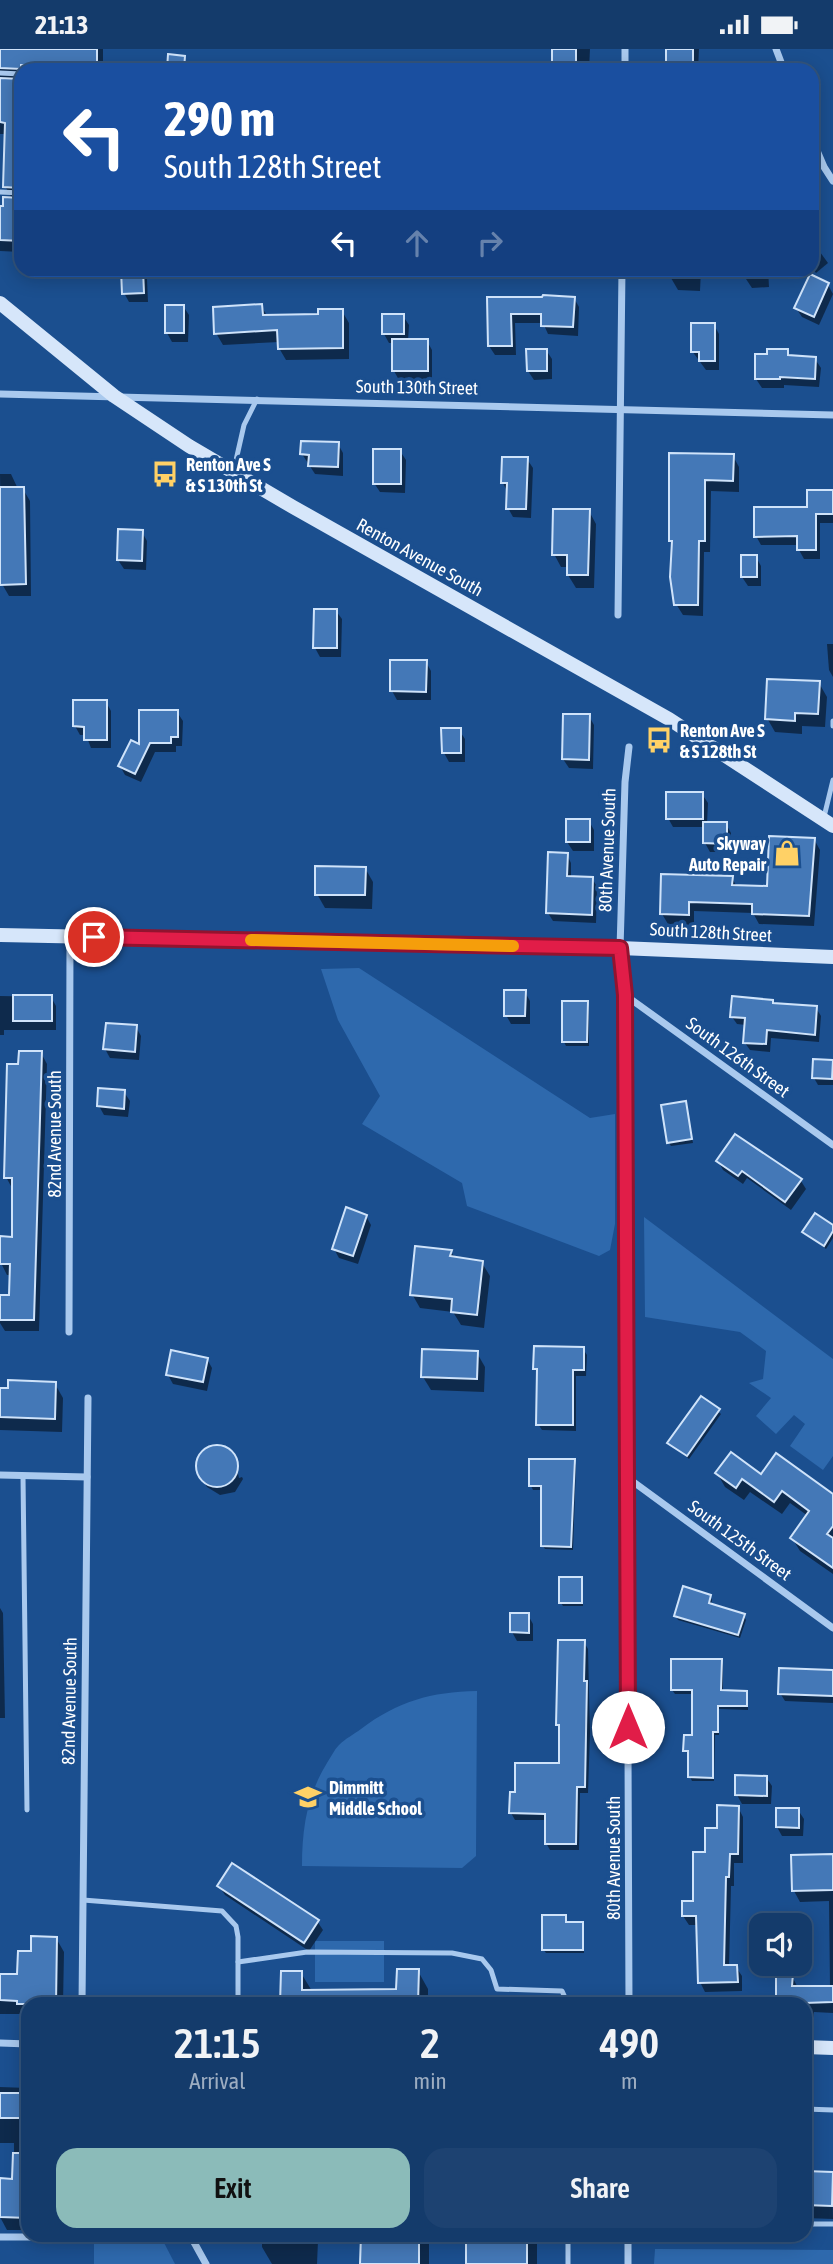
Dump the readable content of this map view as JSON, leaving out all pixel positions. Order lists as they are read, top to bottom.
{
  "streets": {
    "main road": ["Renton Avenue South", "South 128th Street"],
    "street": [
      "South 130th Street",
      "80th Avenue South",
      "South 126th Street",
      "82nd Avenue South",
      "South 125th Street"
    ]
  },
  "crossings": [
    ["South 130th Street", "Renton Avenue South"],
    ["80th Avenue South", "South 128th Street"],
    ["80th Avenue South", "South 126th Street"],
    ["80th Avenue South", "South 125th Street"],
    ["South 128th Street", "82nd Avenue South"]
  ],
  "places": {
    "bus stop": ["Renton Ave S & S 130th St", "Renton Ave S & S 128th St"],
    "shop": ["Skyway Auto Repair"],
    "school or university": ["Dimmitt Middle School"]
  },
  "page": {
    "status": "21:13",
    "turn": ["290 m", "South 128th Street"],
    "eta": [
      "21:15",
      "Arrival",
      "2",
      "min",
      "490",
      "m"
    ],
    "buttons": ["Exit", "Share"]
  }
}
